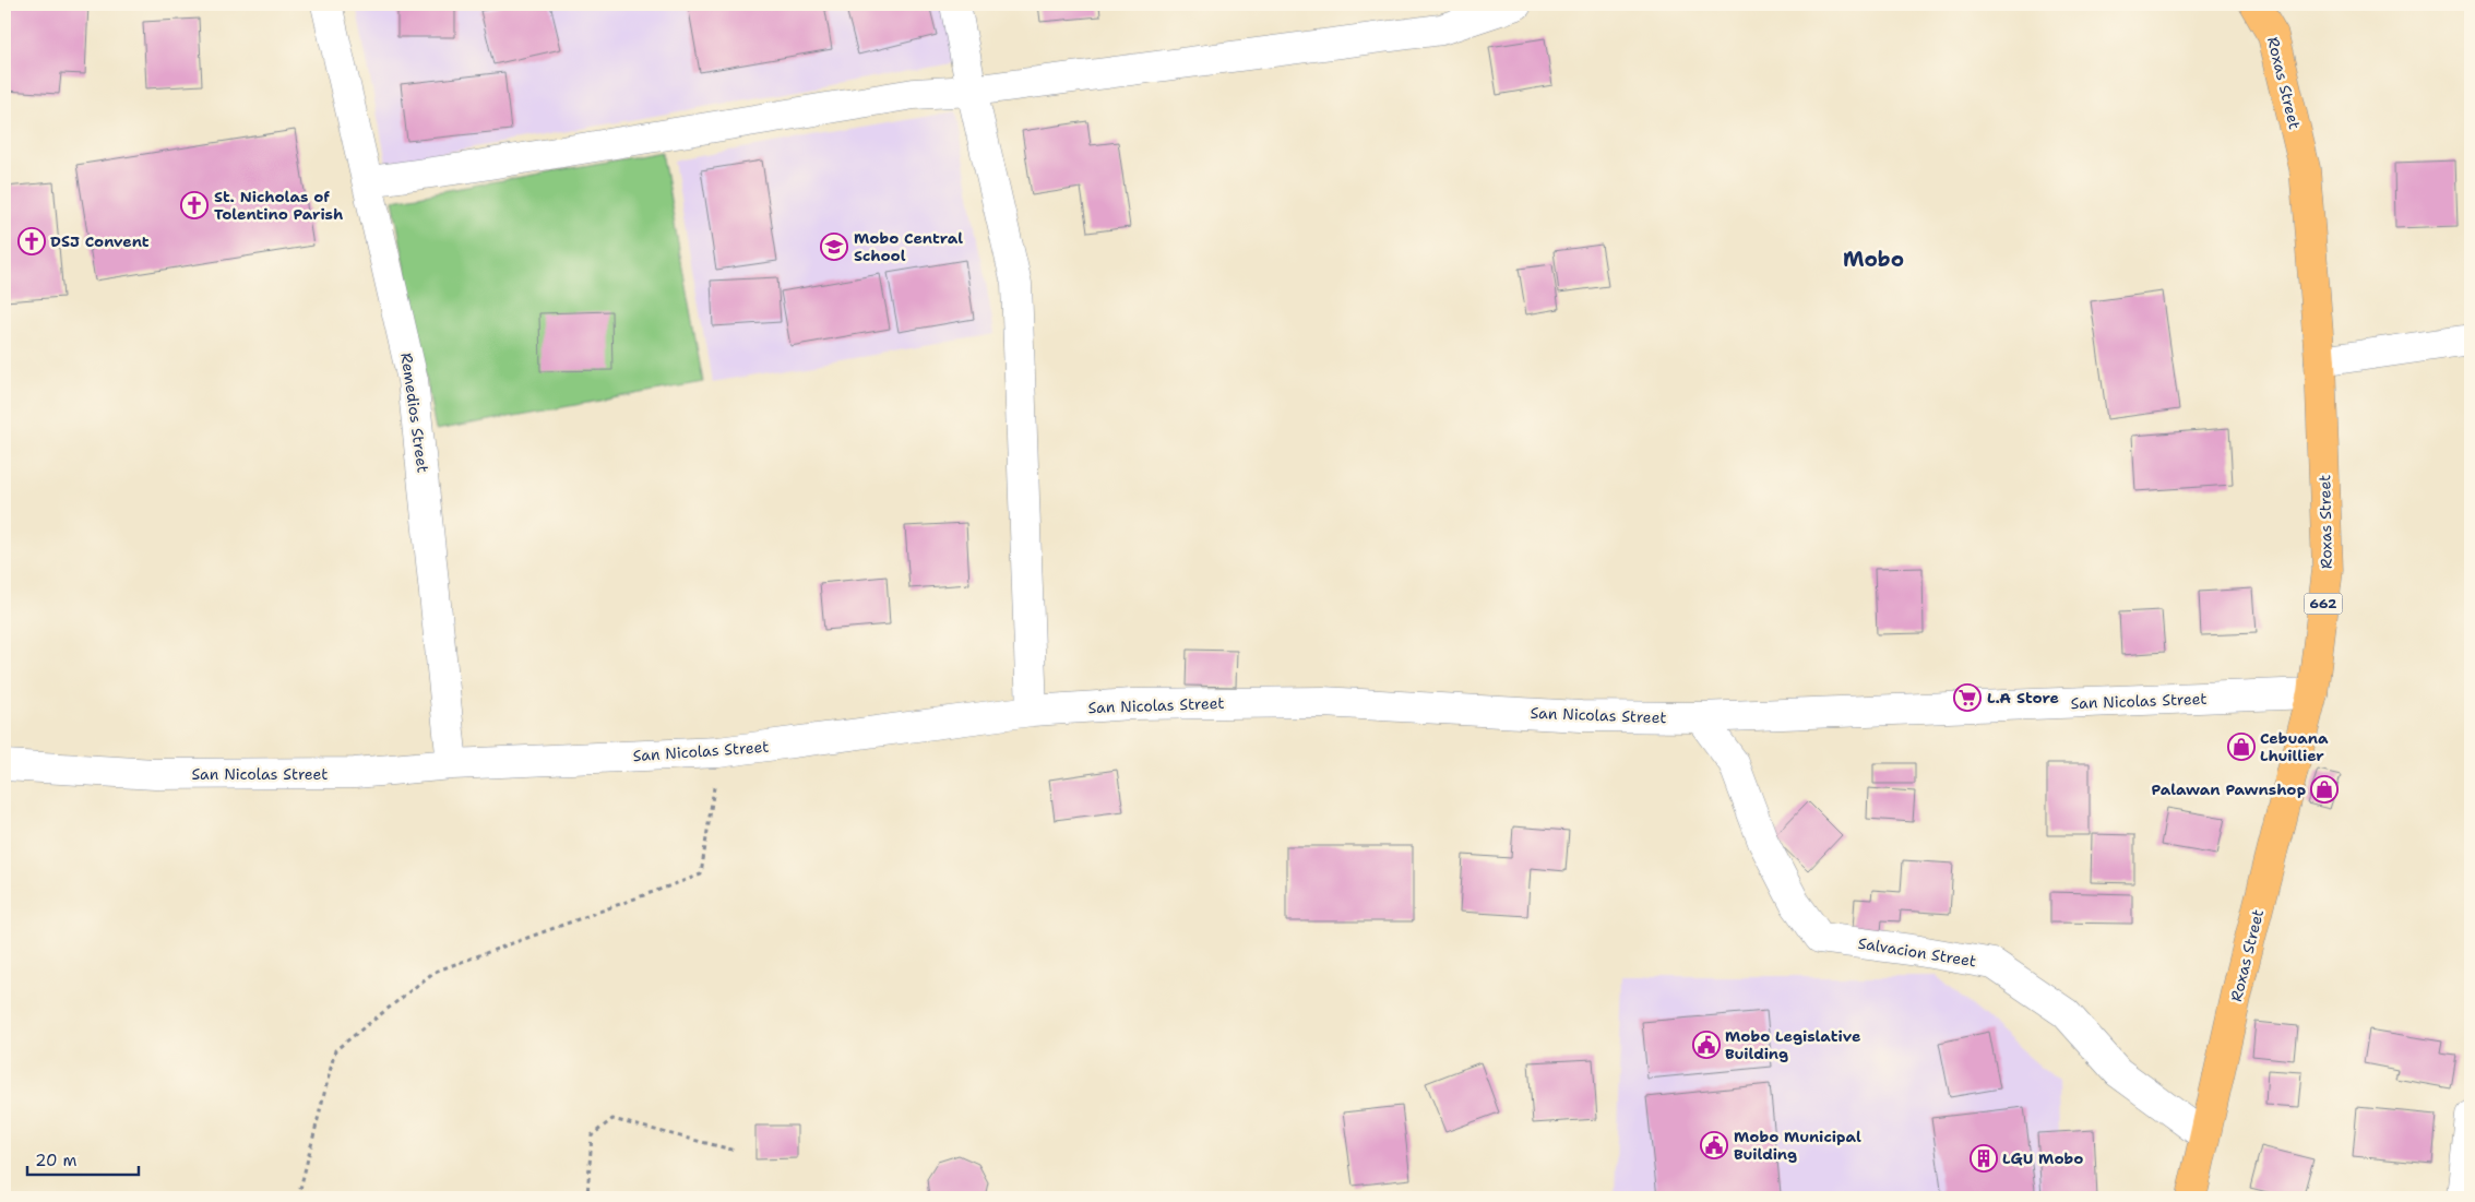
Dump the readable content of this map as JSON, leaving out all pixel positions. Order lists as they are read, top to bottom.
{
  "streets": {
    "main road": ["Roxas Street", "662"],
    "street": ["Remedios Street", "San Nicolas Street", "Salvacion Street"]
  },
  "crossings": [
    ["Roxas Street", "San Nicolas Street"],
    ["Roxas Street", "Salvacion Street"],
    ["Remedios Street", "San Nicolas Street"],
    ["San Nicolas Street", "Salvacion Street"]
  ],
  "districts": ["Mobo"],
  "places": {
    "church": ["St. Nicholas of Tolentino Parish", "DSJ Convent"],
    "school or university": ["Mobo Central School"],
    "supermarket": ["L.A Store"],
    "shop": ["Cebuana Lhuillier", "Palawan Pawnshop"],
    "public building": ["Mobo Legislative Building", "Mobo Municipal Building"],
    "building": ["LGU Mobo"]
  },
  "scale_bar": "20 m"
}
